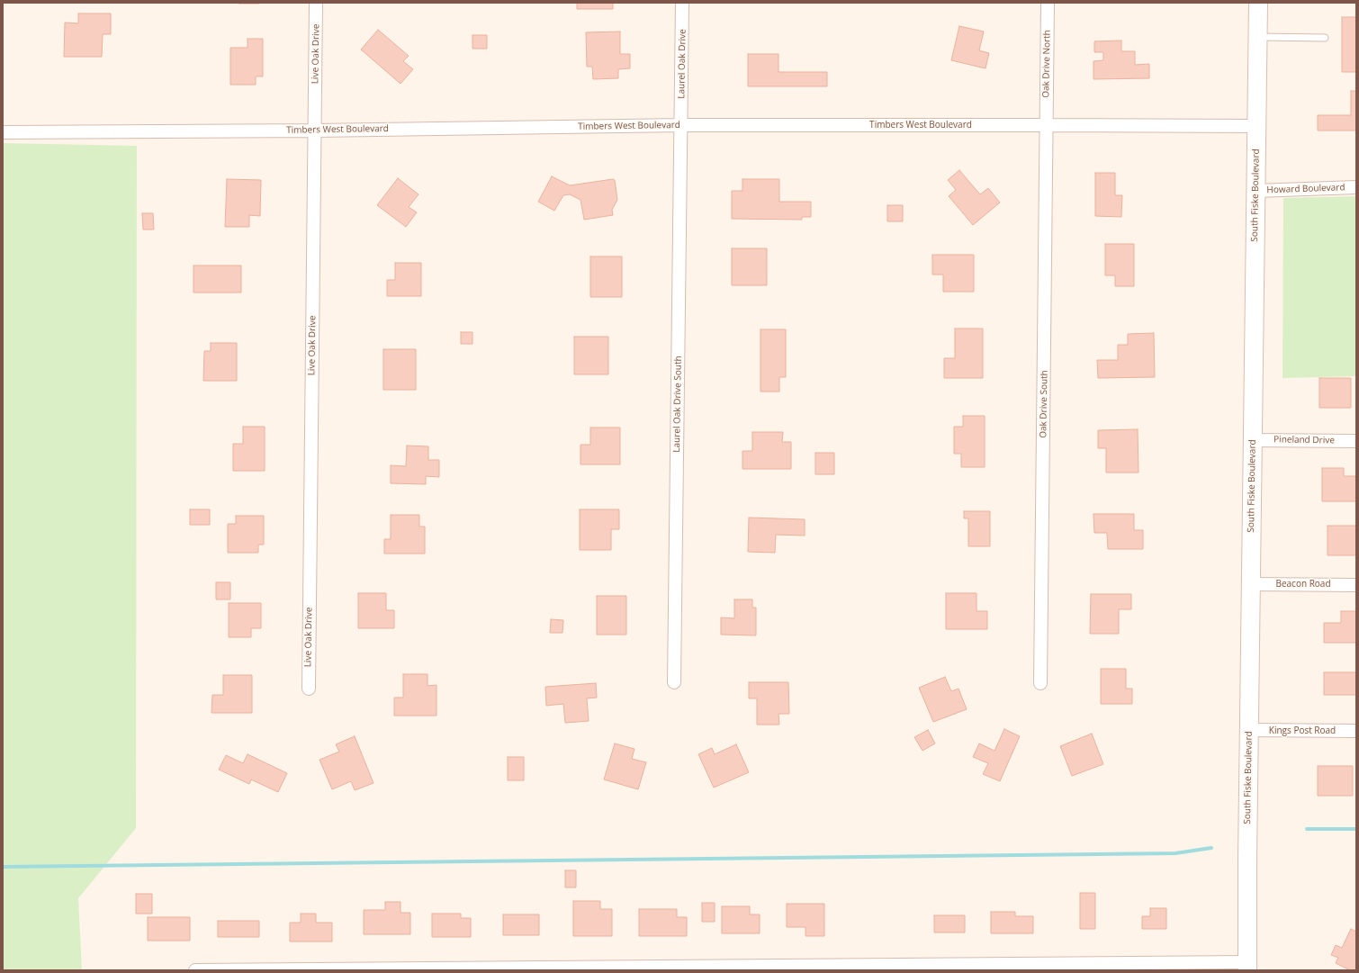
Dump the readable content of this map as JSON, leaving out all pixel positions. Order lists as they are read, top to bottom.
{
  "streets": {
    "main road": ["South Fiske Boulevard"],
    "street": [
      "Live Oak Drive",
      "Laurel Oak Drive",
      "Oak Drive North",
      "Timbers West Boulevard",
      "Howard Boulevard",
      "Laurel Oak Drive South",
      "Oak Drive South",
      "Pineland Drive",
      "Beacon Road",
      "Kings Post Road"
    ]
  },
  "crossings": [
    ["Live Oak Drive", "Timbers West Boulevard"],
    ["Laurel Oak Drive", "Timbers West Boulevard"],
    ["Laurel Oak Drive", "Laurel Oak Drive South"],
    ["Oak Drive North", "Timbers West Boulevard"],
    ["Oak Drive North", "Oak Drive South"],
    ["Timbers West Boulevard", "South Fiske Boulevard"],
    ["Timbers West Boulevard", "Laurel Oak Drive South"],
    ["Timbers West Boulevard", "Oak Drive South"],
    ["Howard Boulevard", "South Fiske Boulevard"],
    ["South Fiske Boulevard", "Pineland Drive"],
    ["South Fiske Boulevard", "Beacon Road"],
    ["South Fiske Boulevard", "Kings Post Road"]
  ]
}
